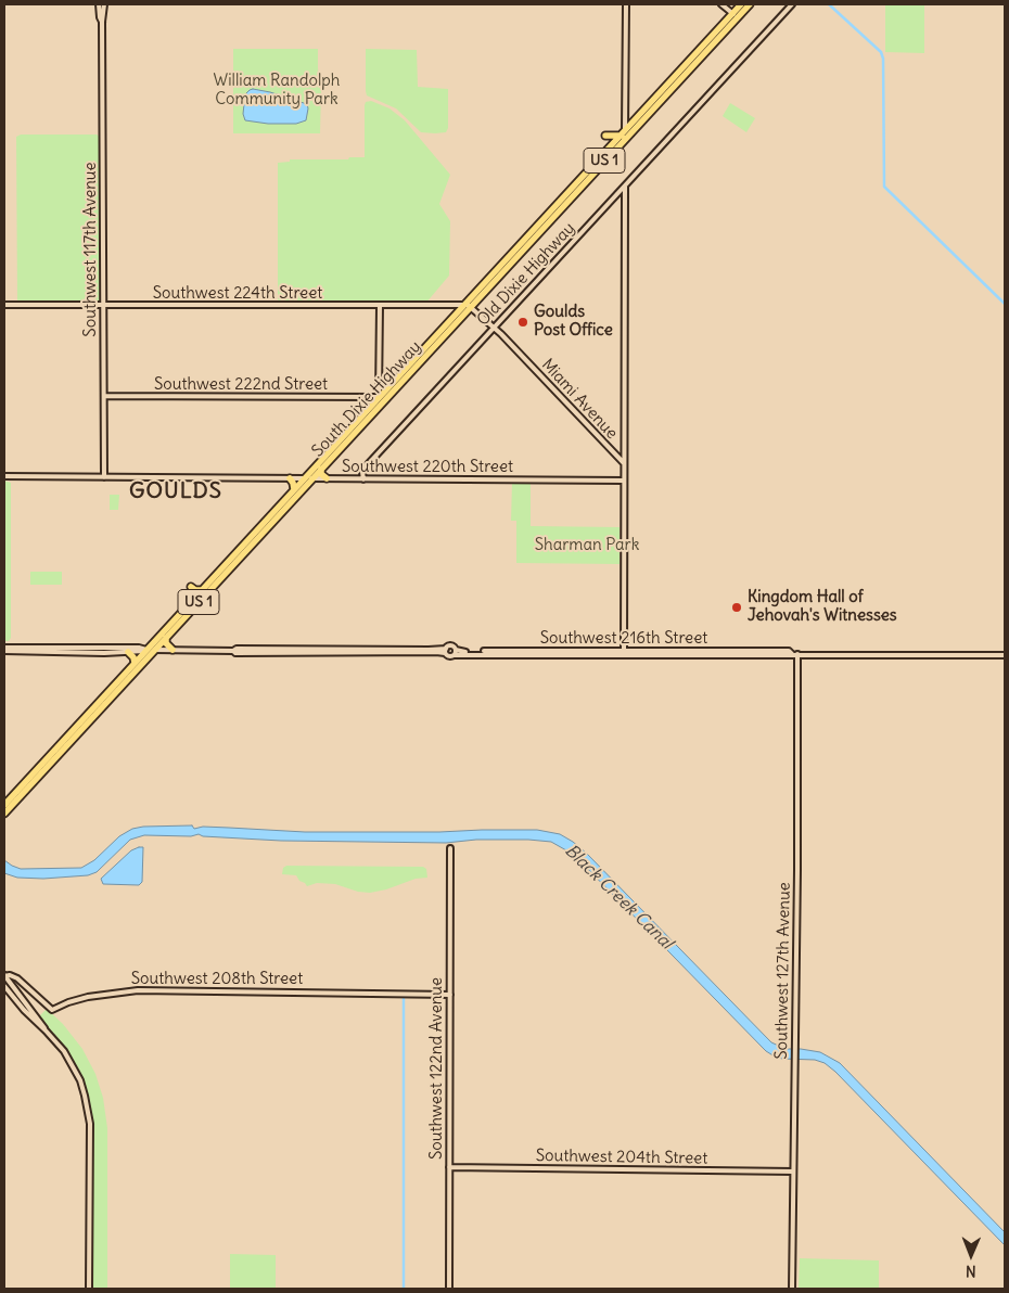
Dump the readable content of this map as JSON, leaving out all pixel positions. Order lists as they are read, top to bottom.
{
  "streets": {
    "highway": ["US 1", "South Dixie Highway"],
    "street": [
      "Southwest 117th Avenue",
      "Old Dixie Highway",
      "Southwest 224th Street",
      "Southwest 222nd Street",
      "Miami Avenue",
      "Southwest 220th Street",
      "Southwest 216th Street",
      "Southwest 127th Avenue",
      "Southwest 208th Street",
      "Southwest 122nd Avenue",
      "Southwest 204th Street"
    ]
  },
  "crossings": [
    ["US 1", "South Dixie Highway"],
    ["Southwest 117th Avenue", "Southwest 224th Street"],
    ["Southwest 117th Avenue", "Southwest 222nd Street"],
    ["Southwest 117th Avenue", "Southwest 220th Street"],
    ["Old Dixie Highway", "Miami Avenue"],
    ["Old Dixie Highway", "Southwest 220th Street"],
    ["Southwest 224th Street", "South Dixie Highway"],
    ["Southwest 224th Street", "Miami Avenue"],
    ["Southwest 222nd Street", "South Dixie Highway"],
    ["South Dixie Highway", "Miami Avenue"],
    ["South Dixie Highway", "Southwest 220th Street"],
    ["Southwest 216th Street", "Southwest 127th Avenue"],
    ["Southwest 127th Avenue", "Southwest 204th Street"],
    ["Southwest 208th Street", "Southwest 122nd Avenue"],
    ["Southwest 122nd Avenue", "Southwest 204th Street"]
  ],
  "districts": ["GOULDS"],
  "water": ["Black Creek Canal"],
  "parks": ["William Randolph Community Park", "Sharman Park"],
  "places": ["Goulds Post Office", "Kingdom Hall of Jehovah's Witnesses"],
  "north": "bottom"
}
